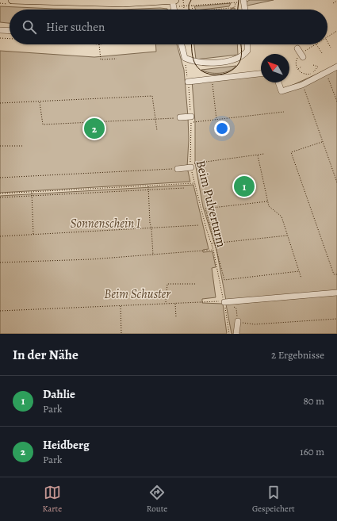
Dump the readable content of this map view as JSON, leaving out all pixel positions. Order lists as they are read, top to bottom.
{
  "streets": {
    "path": ["Beim Pulverturm"]
  },
  "parks": ["Sonnenschein I", "Beim Schuster"],
  "north": "top left",
  "page": {
    "search": "Hier suchen",
    "pins": ["2", "1"],
    "heading": ["In der Nähe", "2 Ergebnisse"],
    "list": [
      {
        "mark": "1",
        "name": "Dahlie",
        "note": "Park",
        "value": "80 m"
      },
      {
        "mark": "2",
        "name": "Heidberg",
        "note": "Park",
        "value": "160 m"
      }
    ],
    "nav": ["Karte", "Route", "Gespeichert"]
  }
}
